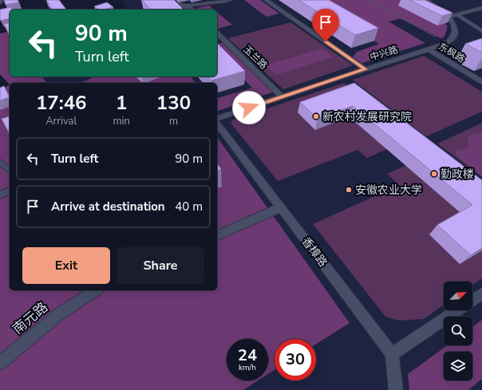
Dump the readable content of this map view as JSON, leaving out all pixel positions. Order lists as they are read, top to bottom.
{
  "streets": {
    "street": [
      "东枫路",
      "中兴路",
      "玉兰路",
      "香樟路",
      "南元路"
    ]
  },
  "crossings": [
    ["东枫路", "中兴路"],
    ["中兴路", "玉兰路"]
  ],
  "places": ["新农村发展研究院", "勤政楼", "安徽农业大学"],
  "north": "top right",
  "page": {
    "turn": ["90 m", "Turn left"],
    "eta": [
      "17:46",
      "Arrival",
      "1",
      "min",
      "130",
      "m"
    ],
    "list": [
      {
        "name": "Turn left",
        "value": "90 m"
      },
      {
        "name": "Arrive at destination",
        "value": "40 m"
      }
    ],
    "buttons": ["Exit", "Share"],
    "speed": "24 km/h",
    "limit": "30"
  }
}
